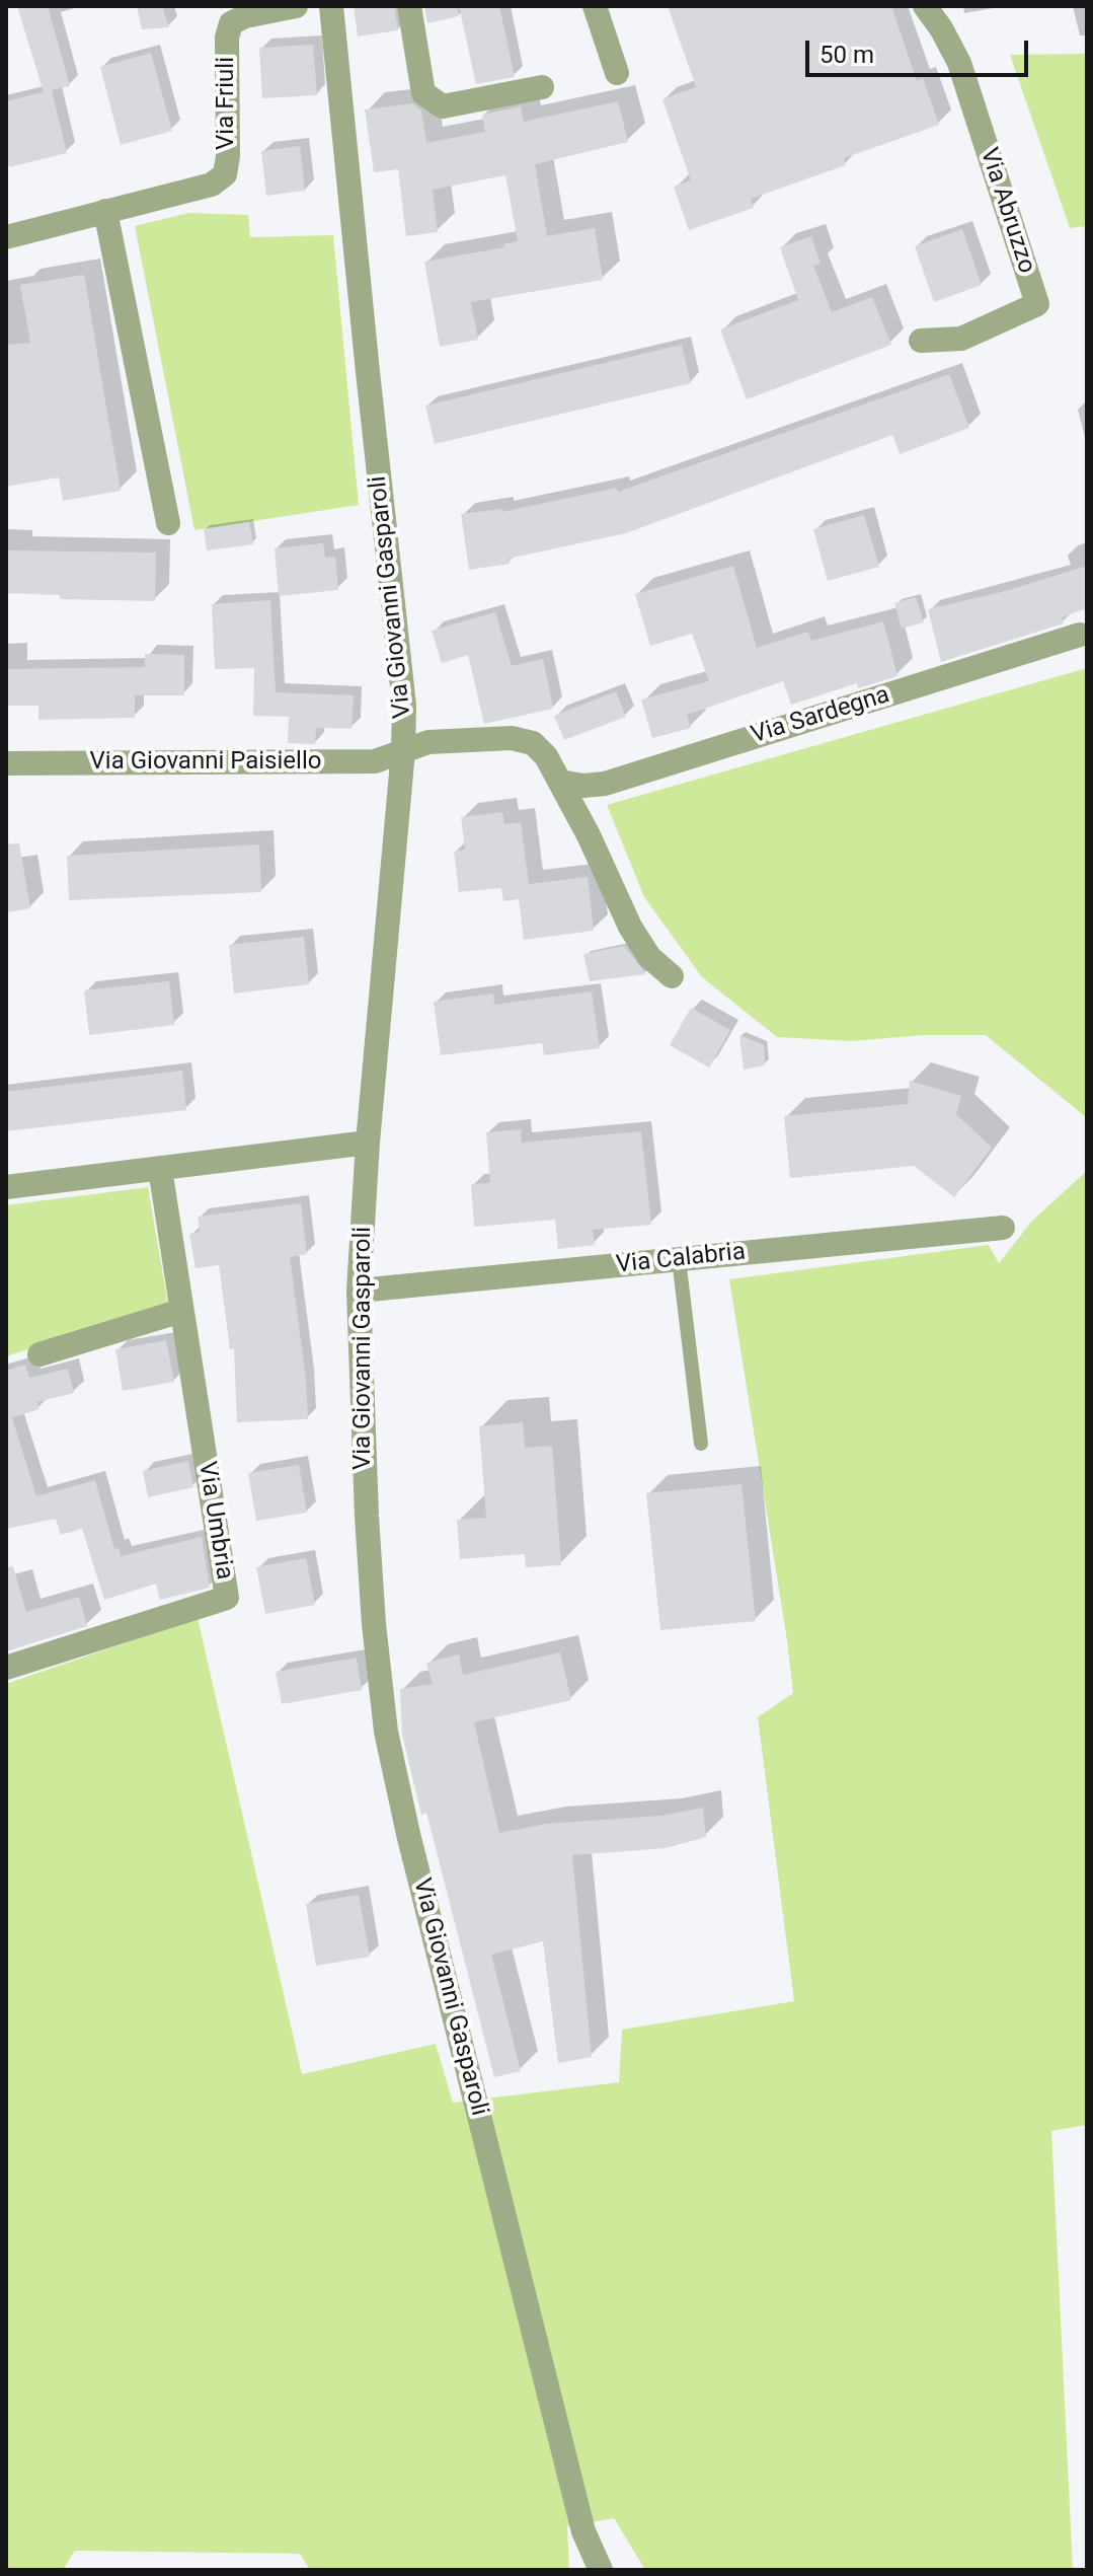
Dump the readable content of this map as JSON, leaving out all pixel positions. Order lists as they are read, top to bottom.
{
  "streets": {
    "street": [
      "Via Friuli",
      "Via Abruzzo",
      "Via Giovanni Gasparoli",
      "Via Sardegna",
      "Via Giovanni Paisiello",
      "Via Calabria",
      "Via Umbria"
    ]
  },
  "crossings": [
    ["Via Giovanni Gasparoli", "Via Giovanni Paisiello"],
    ["Via Giovanni Gasparoli", "Via Calabria"]
  ],
  "scale_bar": "50 m"
}
